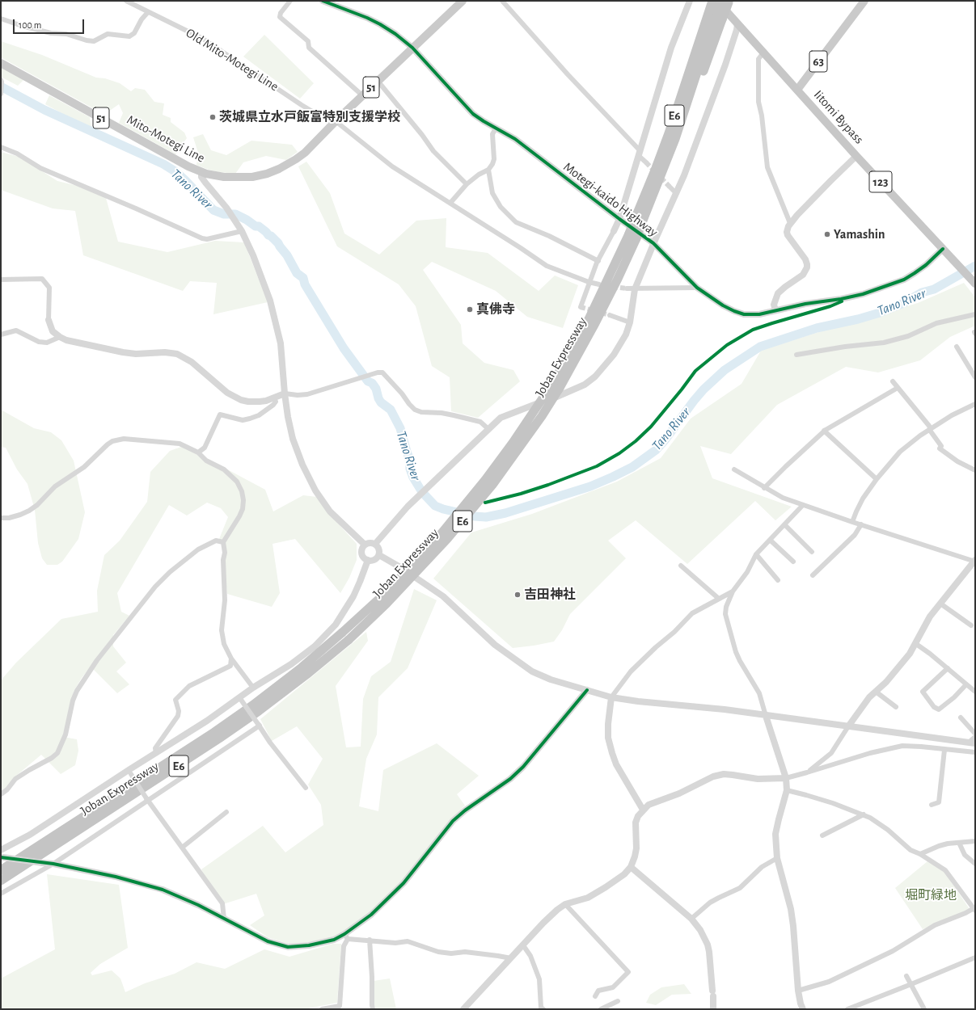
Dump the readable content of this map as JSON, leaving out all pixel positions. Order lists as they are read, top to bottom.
{
  "streets": {
    "highway": [
      "E6",
      "Iitomi Bypass",
      "123",
      "Joban Expressway"
    ],
    "main road": ["63", "51", "Mito-Motegi Line"],
    "street": ["Old Mito-Motegi Line", "Motegi-kaido Highway"]
  },
  "crossings": [
    ["Old Mito-Motegi Line", "Mito-Motegi Line"],
    ["63", "Iitomi Bypass"],
    ["Iitomi Bypass", "123"],
    ["Iitomi Bypass", "Motegi-kaido Highway"],
    ["Iitomi Bypass", "Joban Expressway"],
    ["Mito-Motegi Line", "Motegi-kaido Highway"],
    ["123", "Motegi-kaido Highway"]
  ],
  "water": ["Tano River"],
  "parks": ["堀町緑地"],
  "places": [
    "茨城県立水戸飯富特別支援学校",
    "Yamashin",
    "真佛寺",
    "吉田神社"
  ],
  "scale_bar": "100 m"
}
